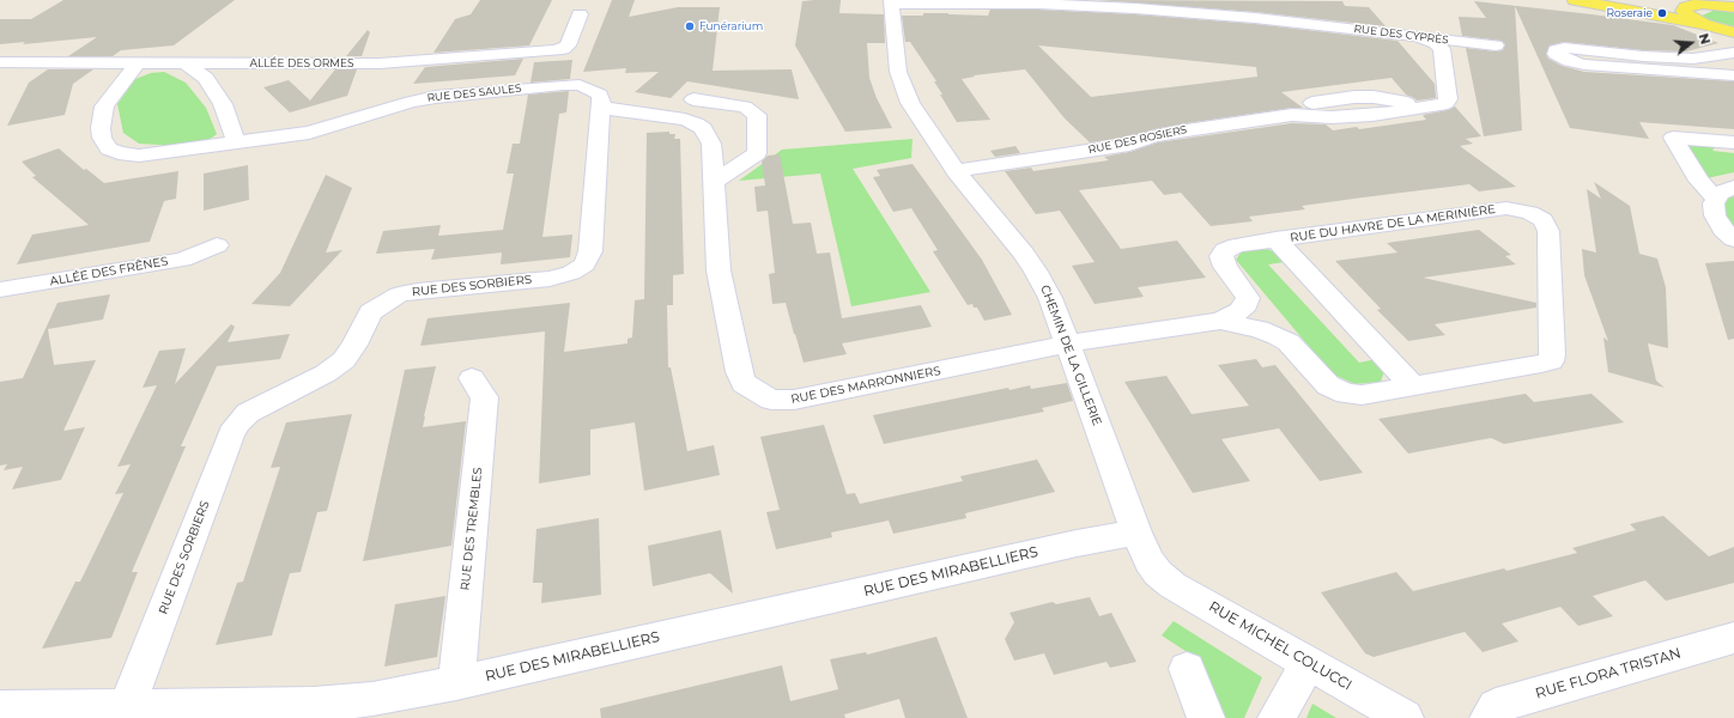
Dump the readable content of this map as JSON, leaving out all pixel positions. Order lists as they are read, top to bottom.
{
  "streets": {
    "street": [
      "RUE DES CYPRÈS",
      "ALLÉE DES ORMES",
      "RUE DES SAULES",
      "RUE DES ROSIERS",
      "RUE DU HAVRE DE LA MERINIÈRE",
      "ALLÉE DES FRÊNES",
      "RUE DES SORBIERS",
      "CHEMIN DE LA GILLERIE",
      "RUE DES MARRONNIERS",
      "RUE DES TREMBLES",
      "RUE DES MIRABELLIERS",
      "RUE MICHEL COLUCCI",
      "RUE FLORA TRISTAN"
    ]
  },
  "crossings": [
    ["RUE DES CYPRÈS", "RUE DES ROSIERS"],
    ["RUE DES CYPRÈS", "CHEMIN DE LA GILLERIE"],
    ["RUE DES SAULES", "RUE DES SORBIERS"],
    ["RUE DES SAULES", "RUE DES MARRONNIERS"],
    ["RUE DES ROSIERS", "CHEMIN DE LA GILLERIE"],
    ["RUE DU HAVRE DE LA MERINIÈRE", "CHEMIN DE LA GILLERIE"],
    ["RUE DU HAVRE DE LA MERINIÈRE", "RUE DES MARRONNIERS"],
    ["RUE DES SORBIERS", "RUE DES MARRONNIERS"],
    ["RUE DES SORBIERS", "RUE DES MIRABELLIERS"],
    ["CHEMIN DE LA GILLERIE", "RUE DES MARRONNIERS"],
    ["CHEMIN DE LA GILLERIE", "RUE DES MIRABELLIERS"],
    ["CHEMIN DE LA GILLERIE", "RUE MICHEL COLUCCI"],
    ["RUE DES TREMBLES", "RUE DES MIRABELLIERS"]
  ],
  "places": ["Roseraie", "Funérarium"],
  "north": "right"
}
